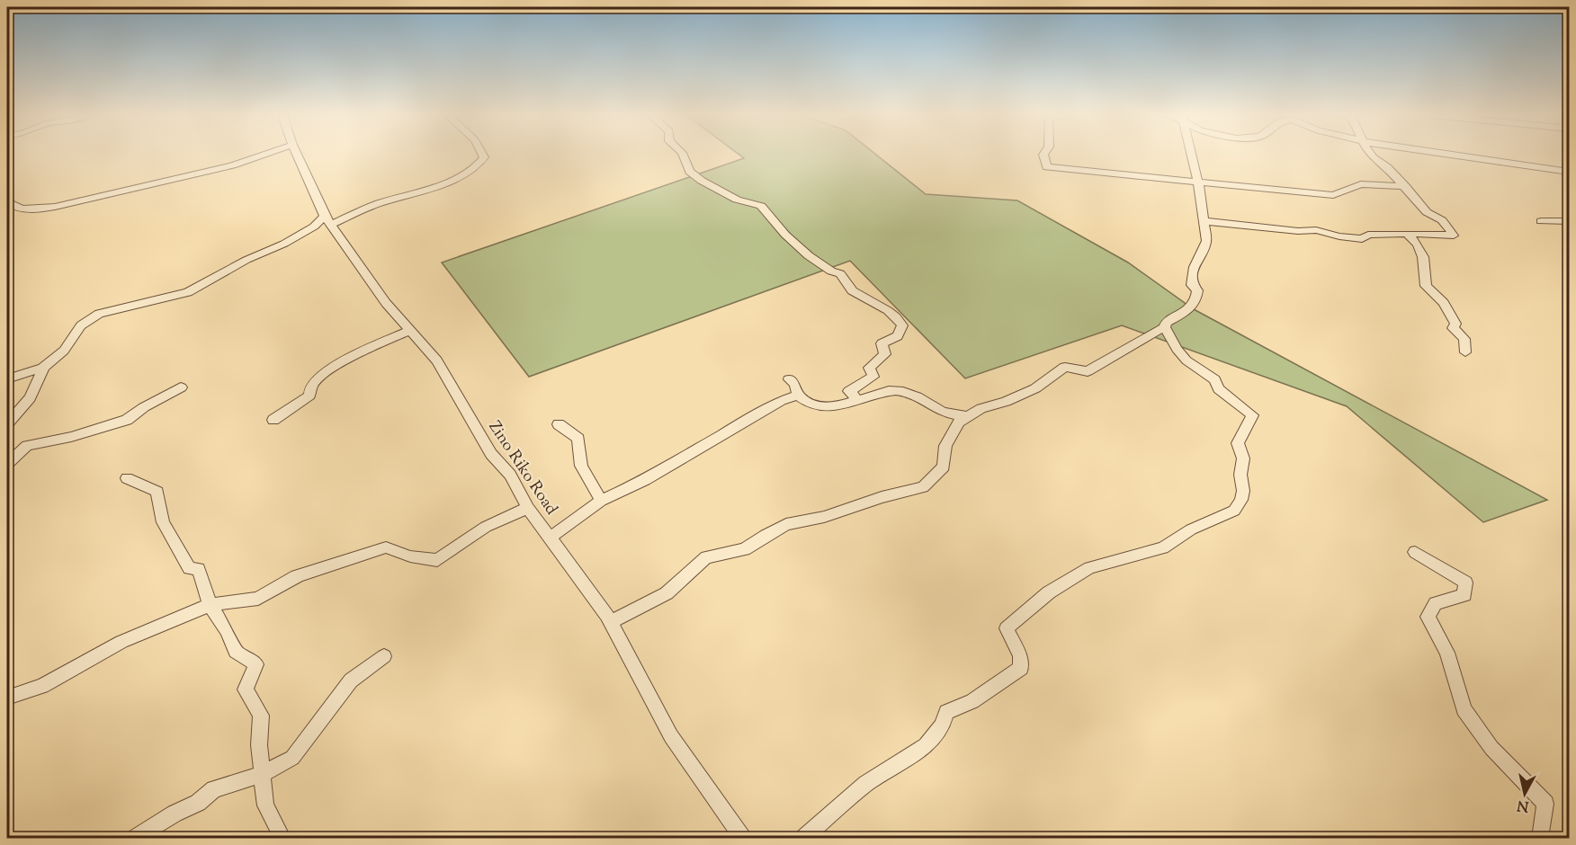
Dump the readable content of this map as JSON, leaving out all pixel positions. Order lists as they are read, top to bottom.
{
  "streets": {
    "street": ["Zino Riko Road"]
  },
  "north": "bottom"
}
